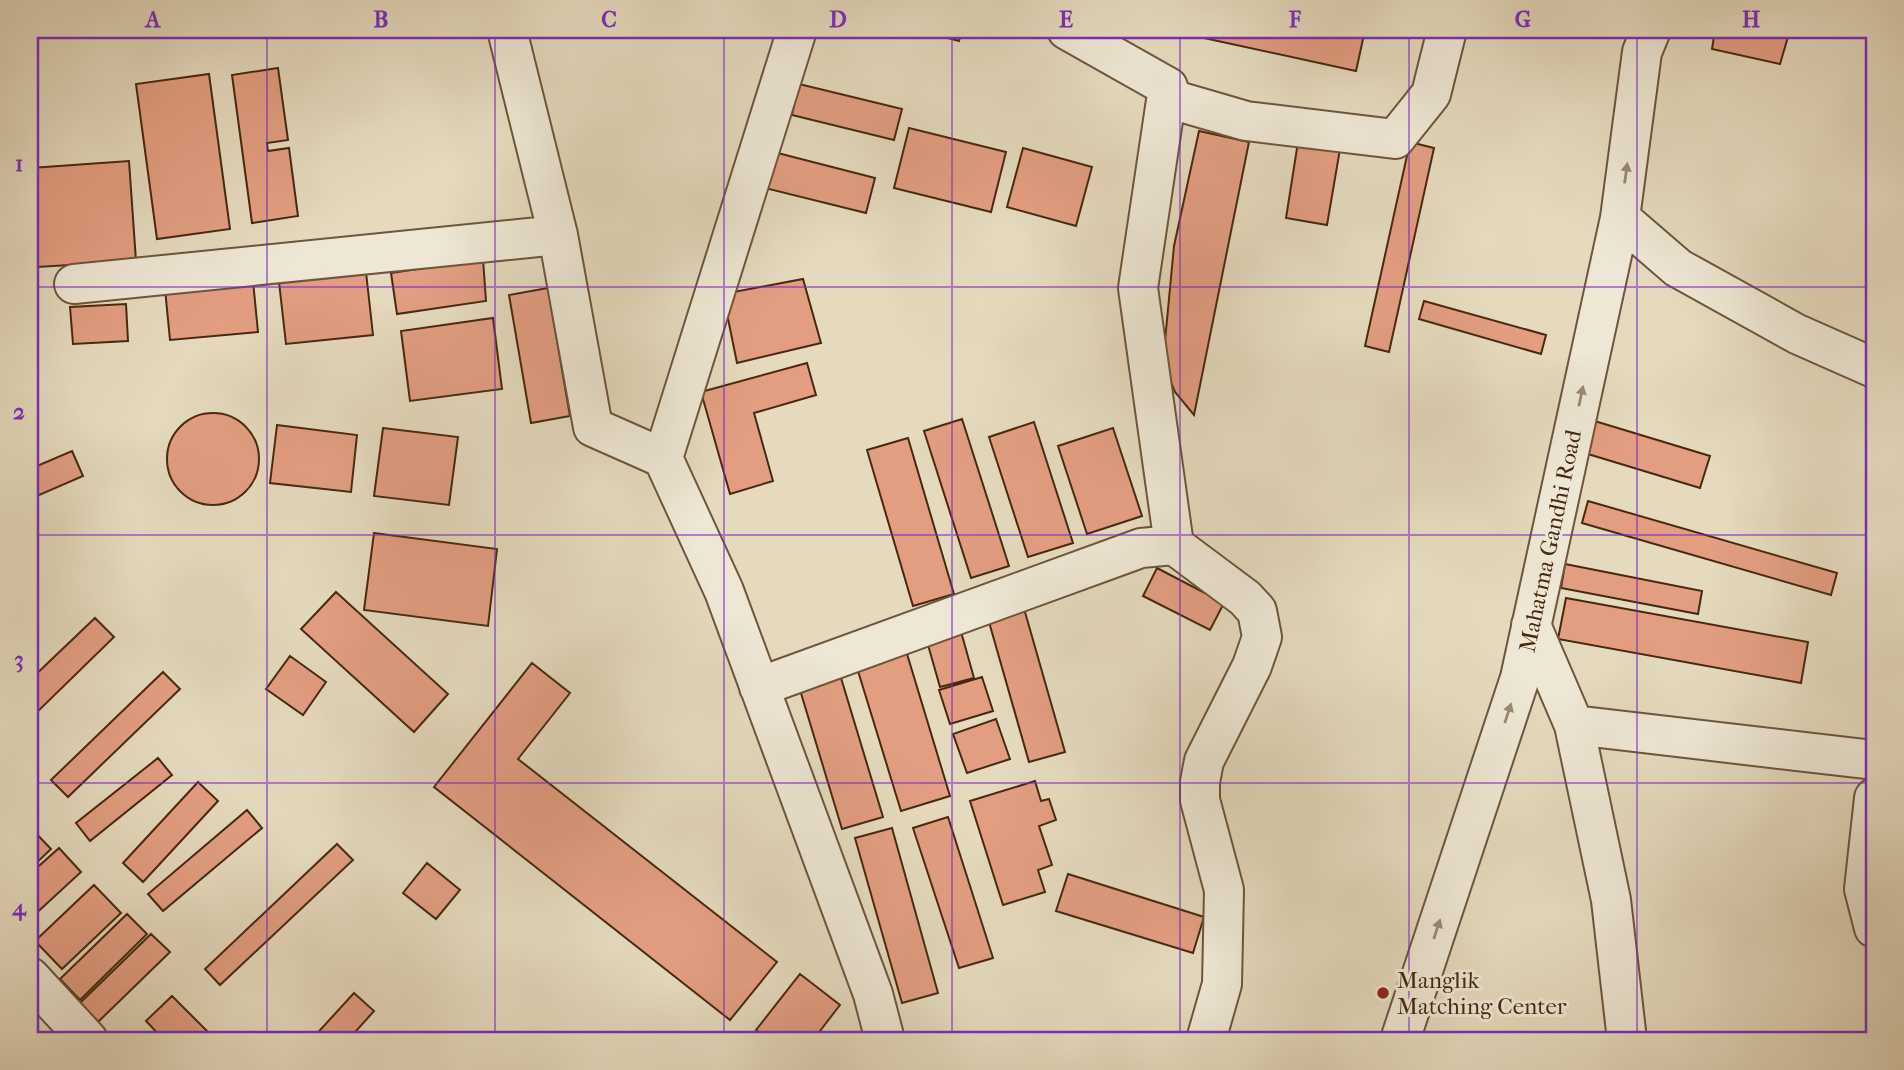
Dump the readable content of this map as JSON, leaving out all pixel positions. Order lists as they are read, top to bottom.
{
  "streets": {
    "street": ["Mahatma Gandhi Road"]
  },
  "places": ["Manglik Matching Center"],
  "grid": {
    "columns": [
      "A",
      "B",
      "C",
      "D",
      "E",
      "F",
      "G",
      "H"
    ],
    "rows": [
      "1",
      "2",
      "3",
      "4"
    ]
  }
}
